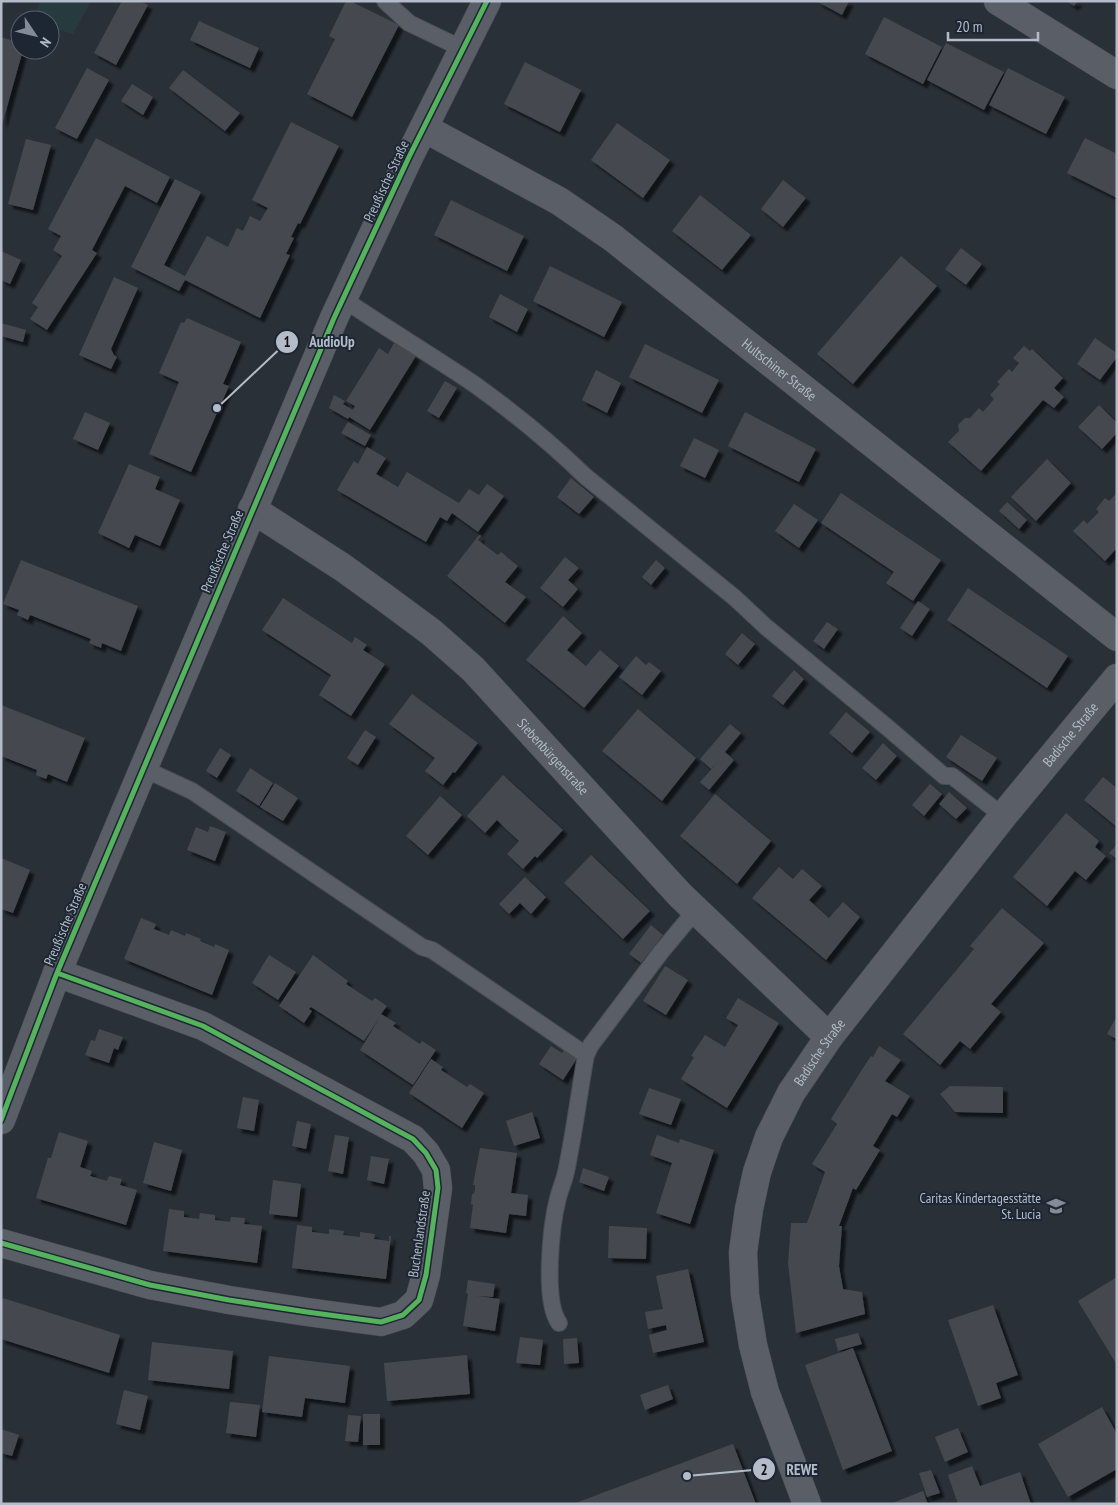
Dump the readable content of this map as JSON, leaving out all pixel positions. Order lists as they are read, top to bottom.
{
  "streets": {
    "street": [
      "Preußische Straße",
      "Hultschiner Straße",
      "Badische Straße",
      "Siebenbürgenstraße",
      "Buchenlandstraße"
    ]
  },
  "crossings": [
    ["Preußische Straße", "Hultschiner Straße"],
    ["Preußische Straße", "Siebenbürgenstraße"],
    ["Preußische Straße", "Buchenlandstraße"],
    ["Badische Straße", "Siebenbürgenstraße"]
  ],
  "places": {
    "other": ["AudioUp", "REWE"],
    "school or university": ["Caritas Kindertagesstätte St. Lucia"]
  },
  "scale_bar": "20 m",
  "north": "bottom right"
}
